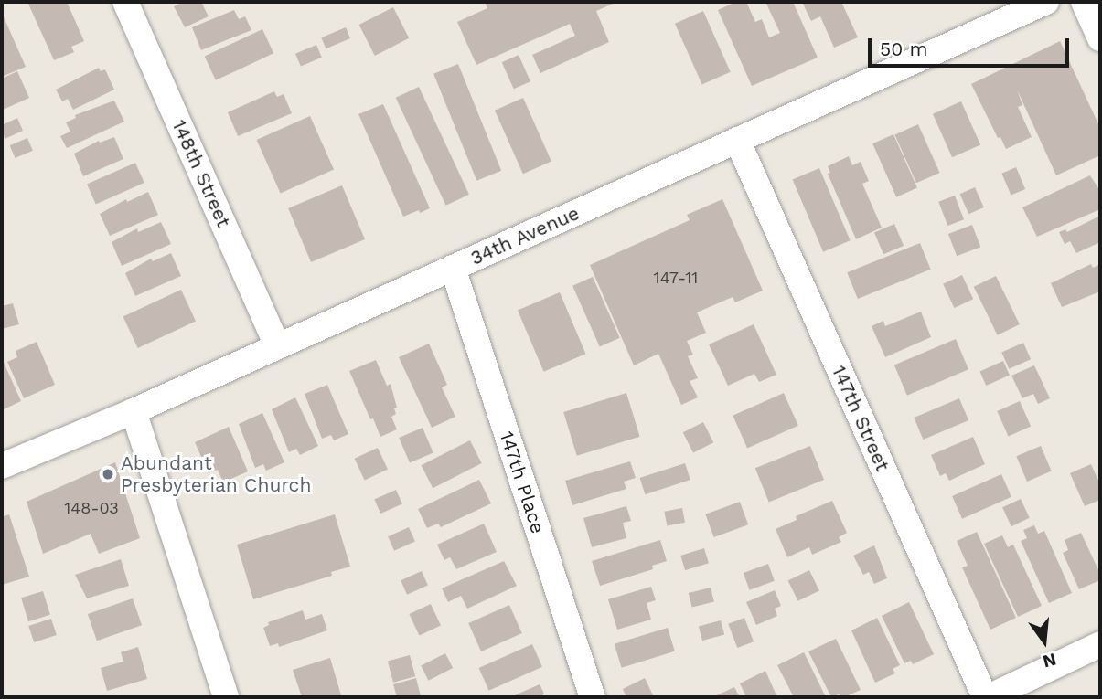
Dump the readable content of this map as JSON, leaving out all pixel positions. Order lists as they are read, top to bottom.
{
  "streets": {
    "street": [
      "148th Street",
      "34th Avenue",
      "147th Street",
      "147th Place"
    ]
  },
  "crossings": [
    ["148th Street", "34th Avenue"],
    ["34th Avenue", "147th Street"],
    ["34th Avenue", "147th Place"]
  ],
  "places": ["Abundant Presbyterian Church"],
  "house_numbers": ["147-11", "148-03"],
  "scale_bar": "50 m",
  "north": "bottom"
}
